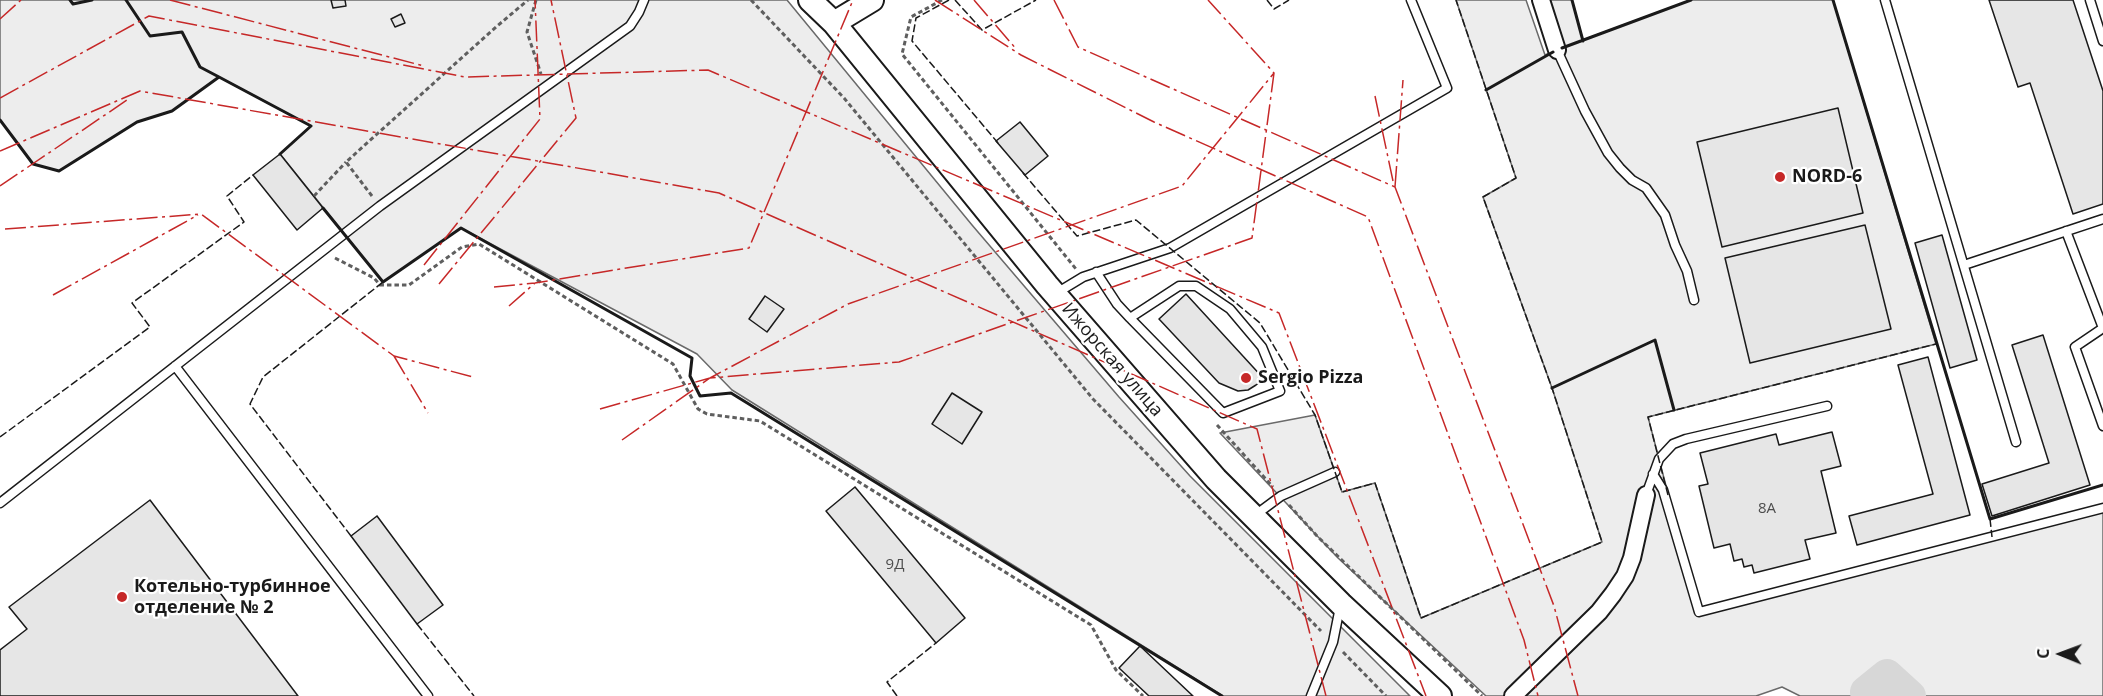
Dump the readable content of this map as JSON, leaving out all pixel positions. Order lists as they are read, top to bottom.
{
  "streets": {
    "main road": ["Ижорская улица"]
  },
  "places": ["NORD-6", "Sergio Pizza", "Котельно-турбинное отделение № 2"],
  "house_numbers": ["8А", "9Д"],
  "north": "left"
}
